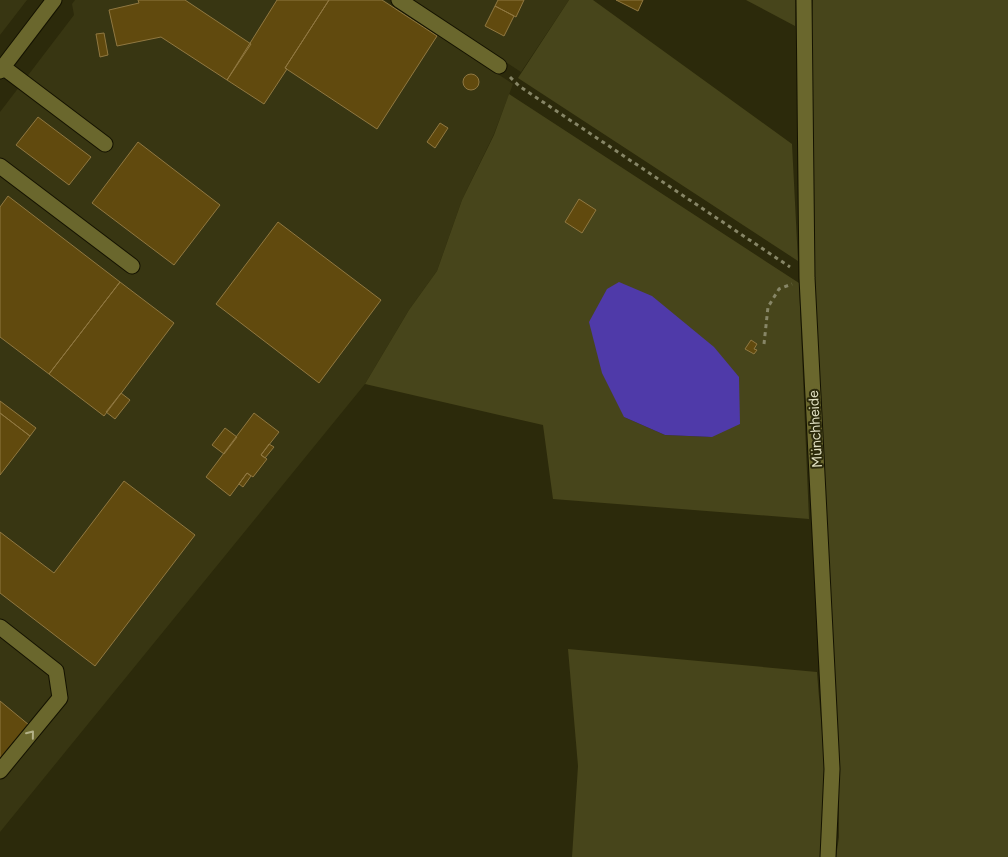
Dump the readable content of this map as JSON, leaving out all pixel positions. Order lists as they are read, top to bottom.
{
  "streets": {
    "street": ["Münchheide"]
  }
}
